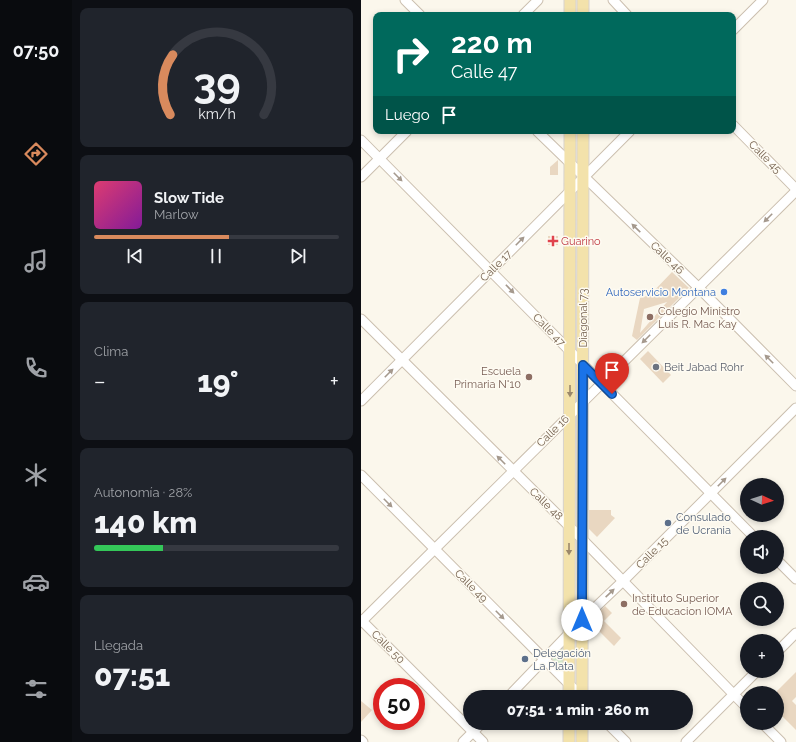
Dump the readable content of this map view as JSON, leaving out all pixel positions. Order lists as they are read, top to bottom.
{
  "streets": {
    "main road": ["Diagonal 73"],
    "street": [
      "Calle 45",
      "Calle 46",
      "Calle 17",
      "Calle 47",
      "Calle 16",
      "Calle 48",
      "Calle 15",
      "Calle 49",
      "Calle 50"
    ]
  },
  "crossings": [
    ["Calle 45", "Calle 16"],
    ["Calle 46", "Calle 17"],
    ["Calle 46", "Diagonal 73"],
    ["Calle 46", "Calle 16"],
    ["Calle 17", "Diagonal 73"],
    ["Calle 17", "Calle 47"],
    ["Calle 17", "Calle 48"],
    ["Diagonal 73", "Calle 47"],
    ["Diagonal 73", "Calle 16"],
    ["Diagonal 73", "Calle 48"],
    ["Diagonal 73", "Calle 15"],
    ["Diagonal 73", "Calle 49"],
    ["Calle 47", "Calle 16"],
    ["Calle 47", "Calle 15"],
    ["Calle 16", "Calle 48"],
    ["Calle 16", "Calle 49"],
    ["Calle 16", "Calle 50"],
    ["Calle 48", "Calle 15"],
    ["Calle 15", "Calle 49"]
  ],
  "one_way": [
    "Calle 46",
    "Calle 17",
    "Calle 47",
    "Calle 16",
    "Calle 15",
    "Calle 49"
  ],
  "places": {
    "health": ["Guarino"],
    "other": [
      "Autoservicio Montana",
      "Colegio Ministro Luis R. Mac Kay",
      "Beit Jabad Rohr",
      "Escuela Primaria N°10",
      "Consulado de Ucrania",
      "Instituto Superior de Educacion IOMA",
      "Delegación La Plata"
    ]
  },
  "north": "right",
  "page": {
    "tabs": "07:50",
    "turn": ["220 m", "Calle 47"],
    "then": "Luego",
    "song": ["Slow Tide", "Marlow"],
    "tile": [
      "Clima",
      ["Autonomía · 28%", "140 km"],
      ["Llegada", "07:51"]
    ],
    "heat": ["−", "19°", "+"],
    "map_buttons": ["+", "−"],
    "limit": "50",
    "trip": "07:51 · 1 min · 260 m",
    "gauge": ["39", "km/h"]
  }
}
